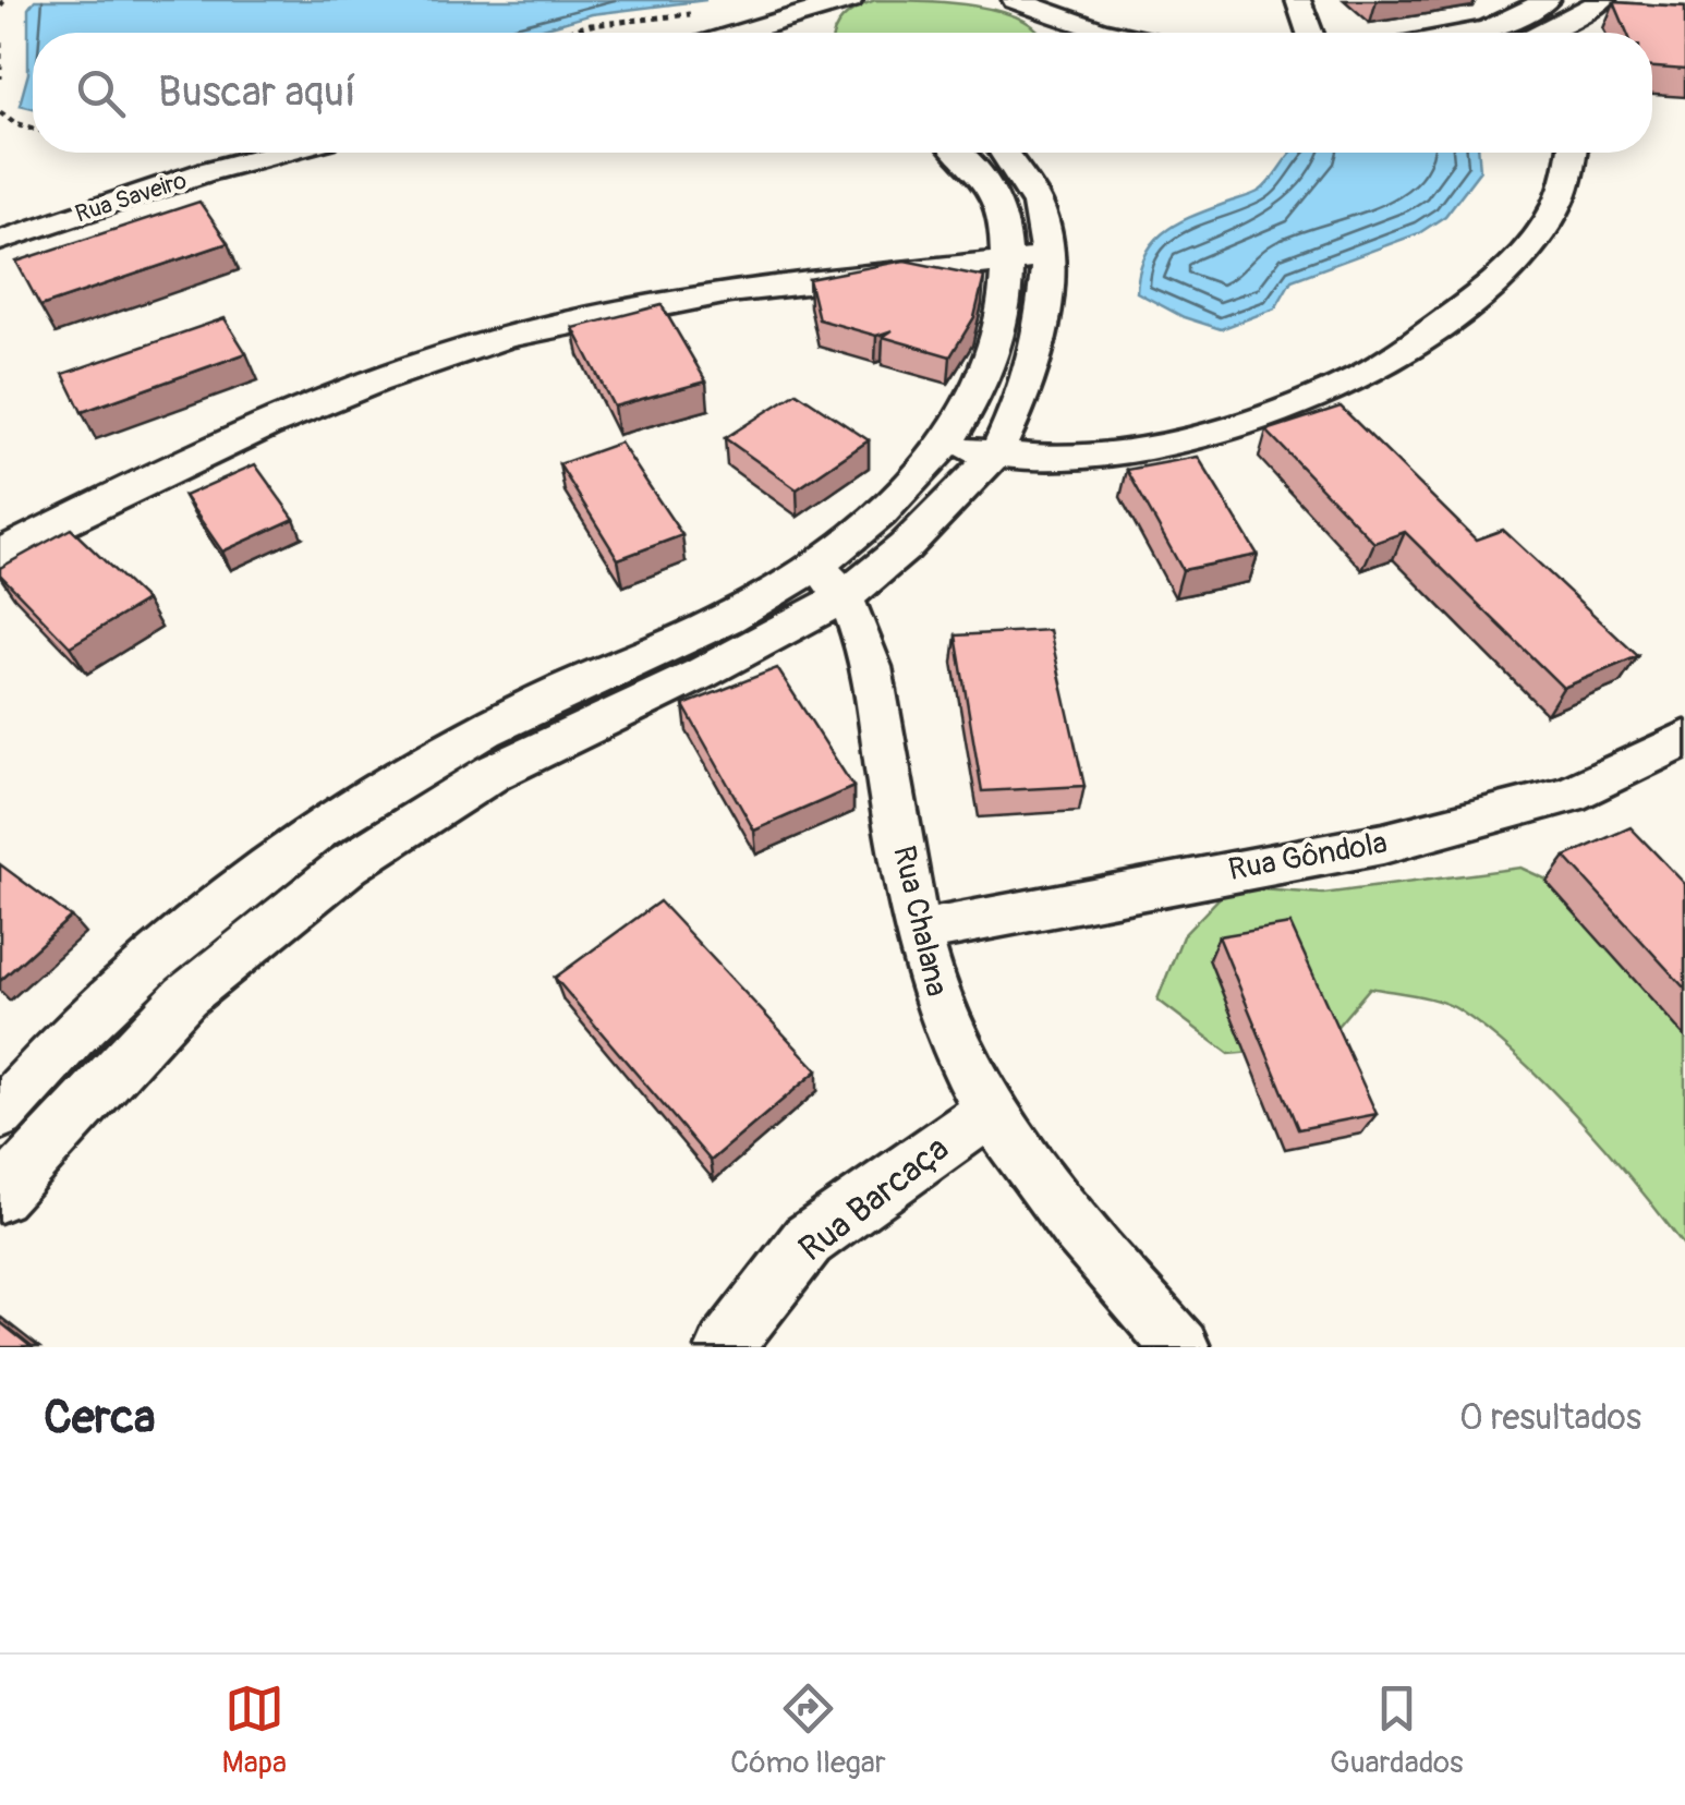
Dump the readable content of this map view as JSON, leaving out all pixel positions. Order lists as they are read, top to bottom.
{
  "streets": {
    "street": [
      "Rua Saveiro",
      "Rua Gôndola",
      "Rua Chalana",
      "Rua Barcaça"
    ]
  },
  "crossings": [
    ["Rua Gôndola", "Rua Chalana"],
    ["Rua Chalana", "Rua Barcaça"]
  ],
  "page": {
    "search": "Buscar aquí",
    "heading": ["Cerca", "0 resultados"],
    "nav": ["Mapa", "Cómo llegar", "Guardados"]
  }
}
